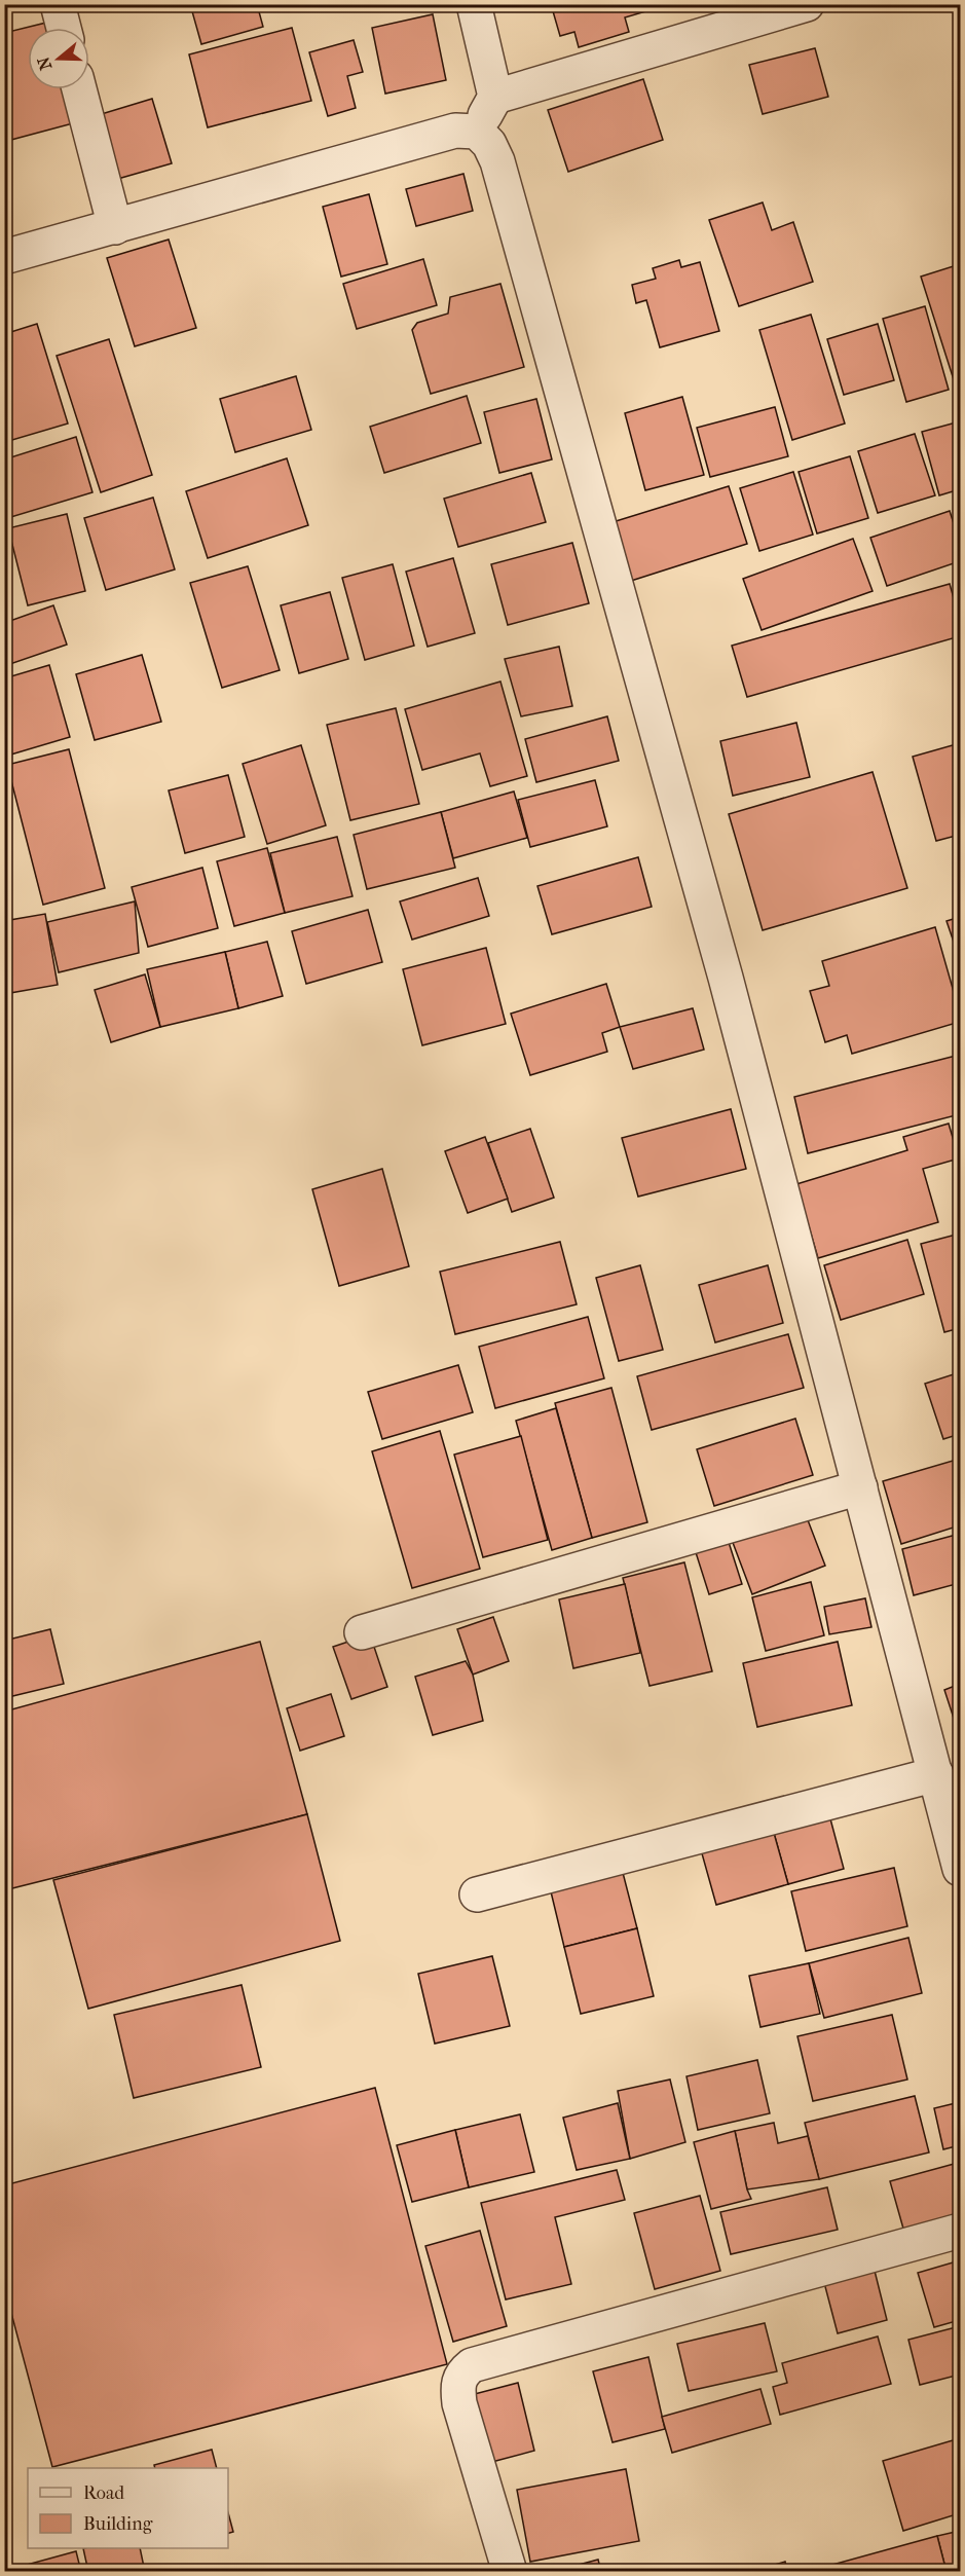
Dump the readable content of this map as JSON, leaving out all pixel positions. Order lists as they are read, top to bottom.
{
  "legend": ["Road", "Building"],
  "north": "left"
}
